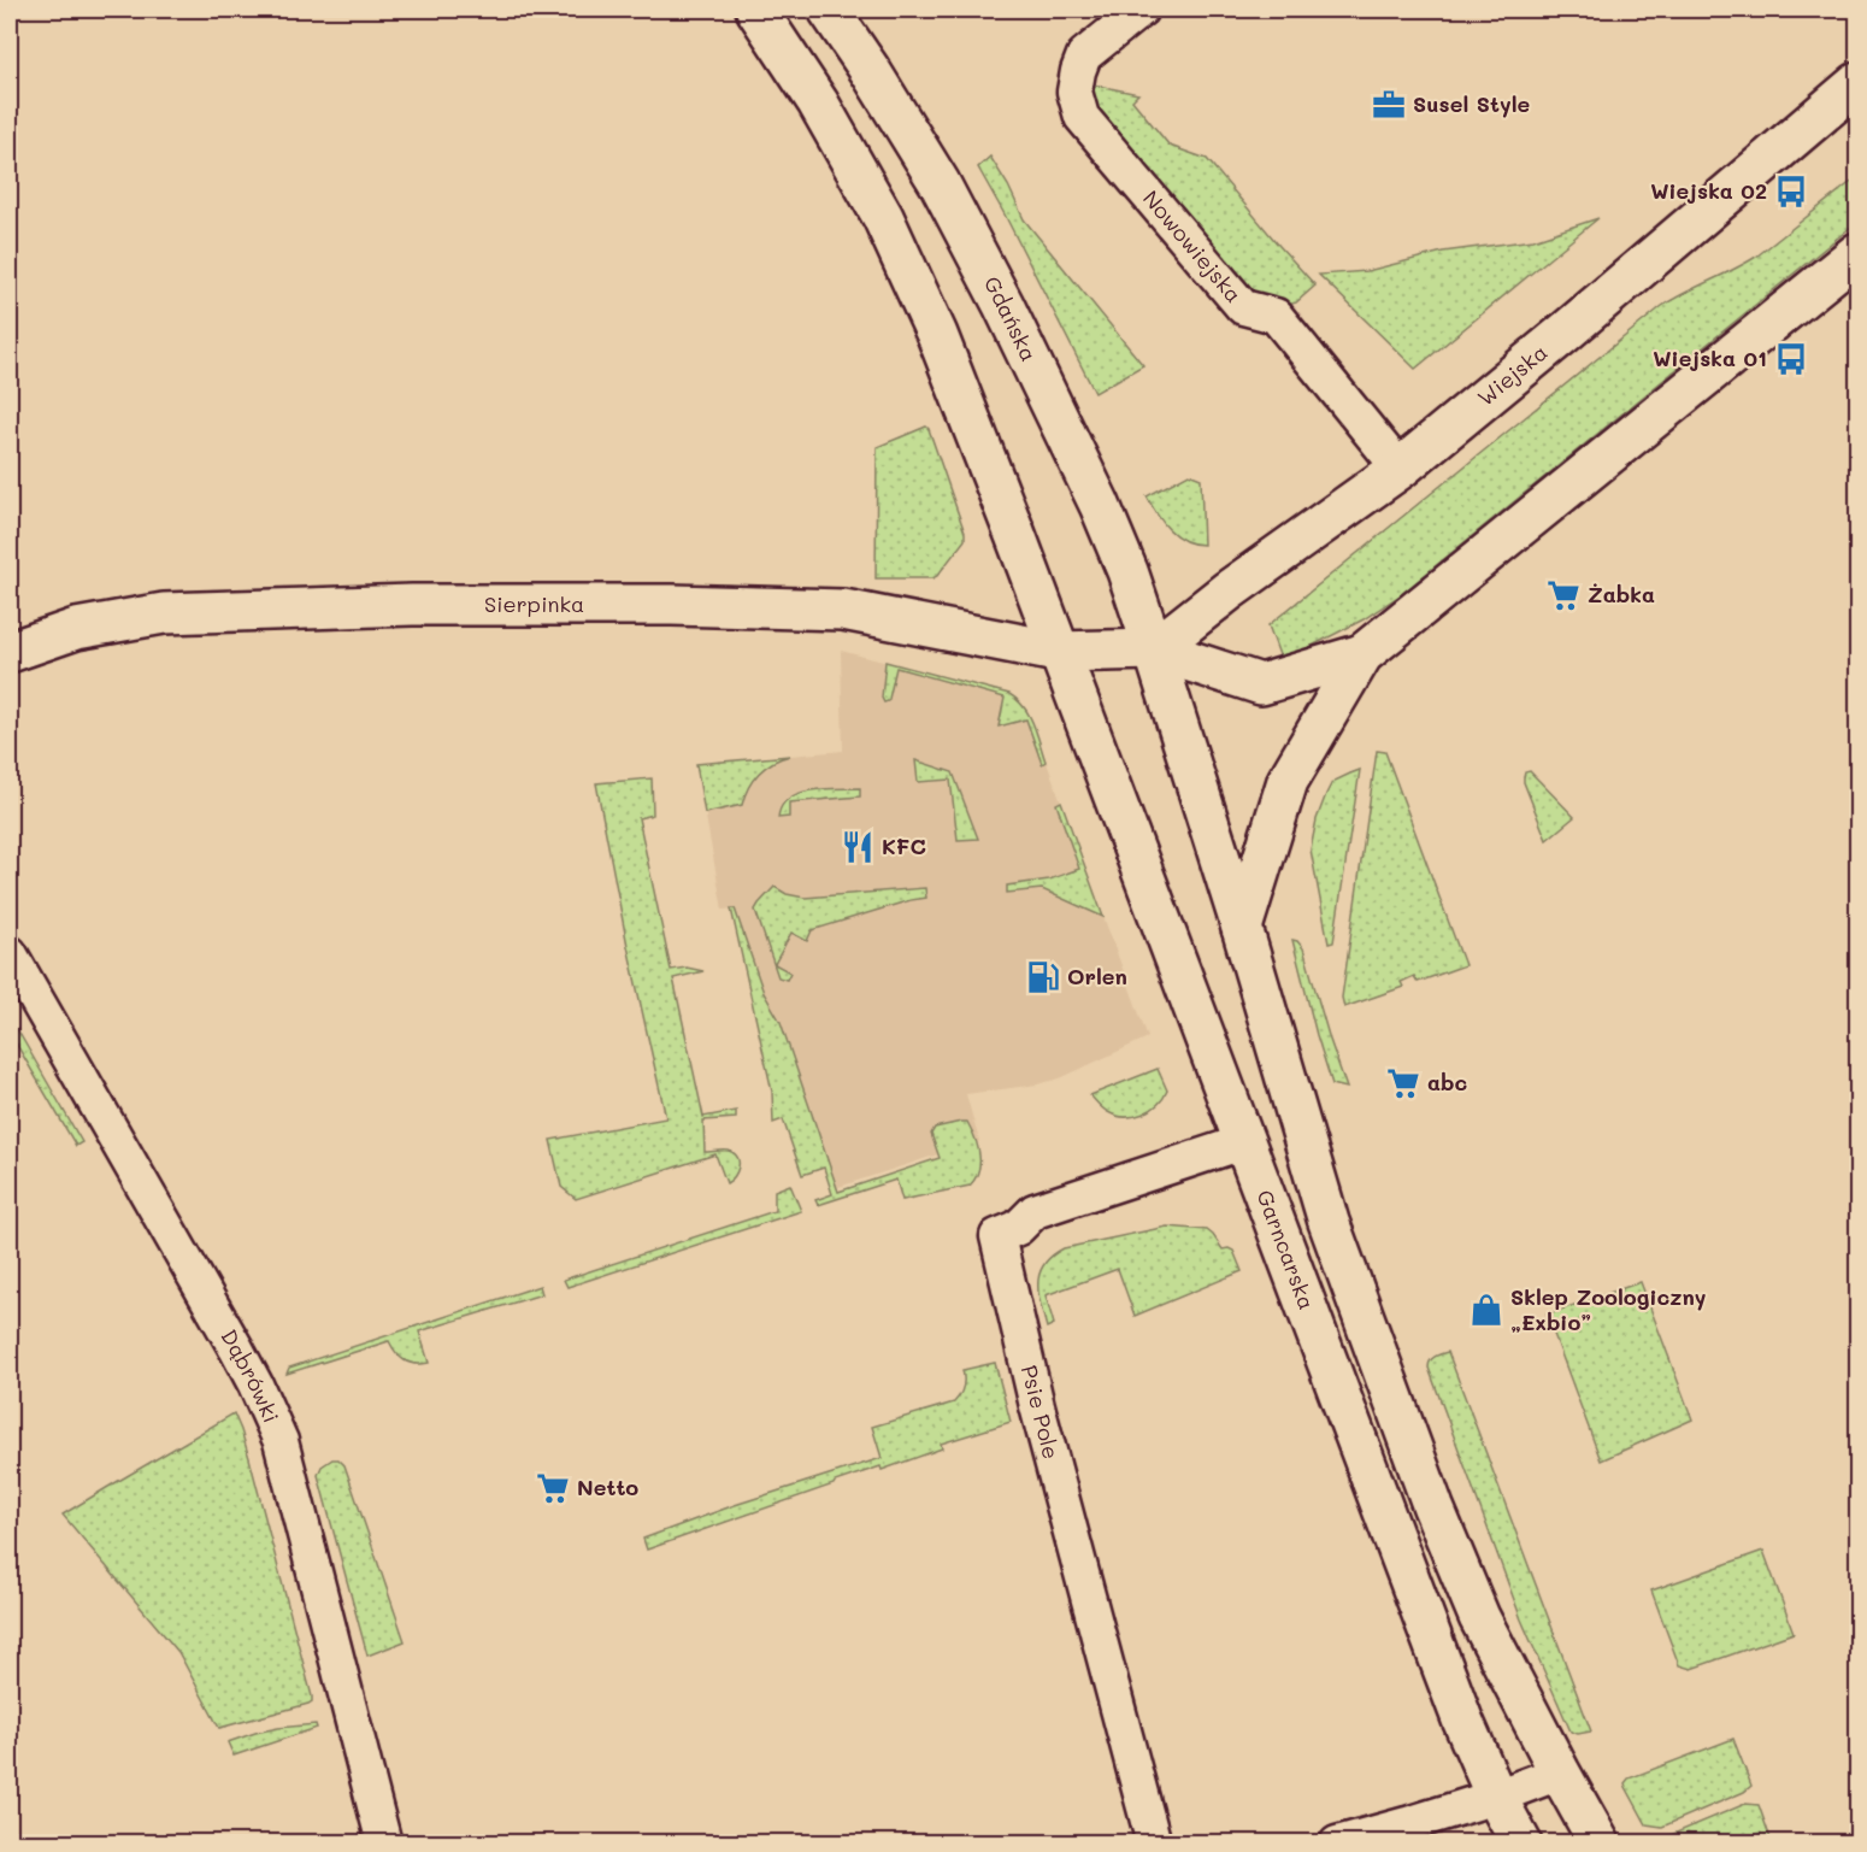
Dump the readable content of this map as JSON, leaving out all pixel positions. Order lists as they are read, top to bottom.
{
  "streets": {
    "main road": [
      "Gdańska",
      "Wiejska",
      "Sierpinka",
      "Garncarska"
    ],
    "street": ["Nowowiejska", "Dąbrówki", "Psie Pole"]
  },
  "crossings": [
    ["Nowowiejska", "Wiejska"],
    ["Gdańska", "Wiejska"],
    ["Sierpinka", "Garncarska"],
    ["Garncarska", "Psie Pole"]
  ],
  "places": {
    "office": ["Susel Style"],
    "bus stop": ["Wiejska 02", "Wiejska 01"],
    "supermarket": ["Żabka", "abc", "Netto"],
    "restaurant": ["KFC"],
    "fuel station": ["Orlen"],
    "shop": ["Sklep Zoologiczny „Exbio”"]
  }
}
